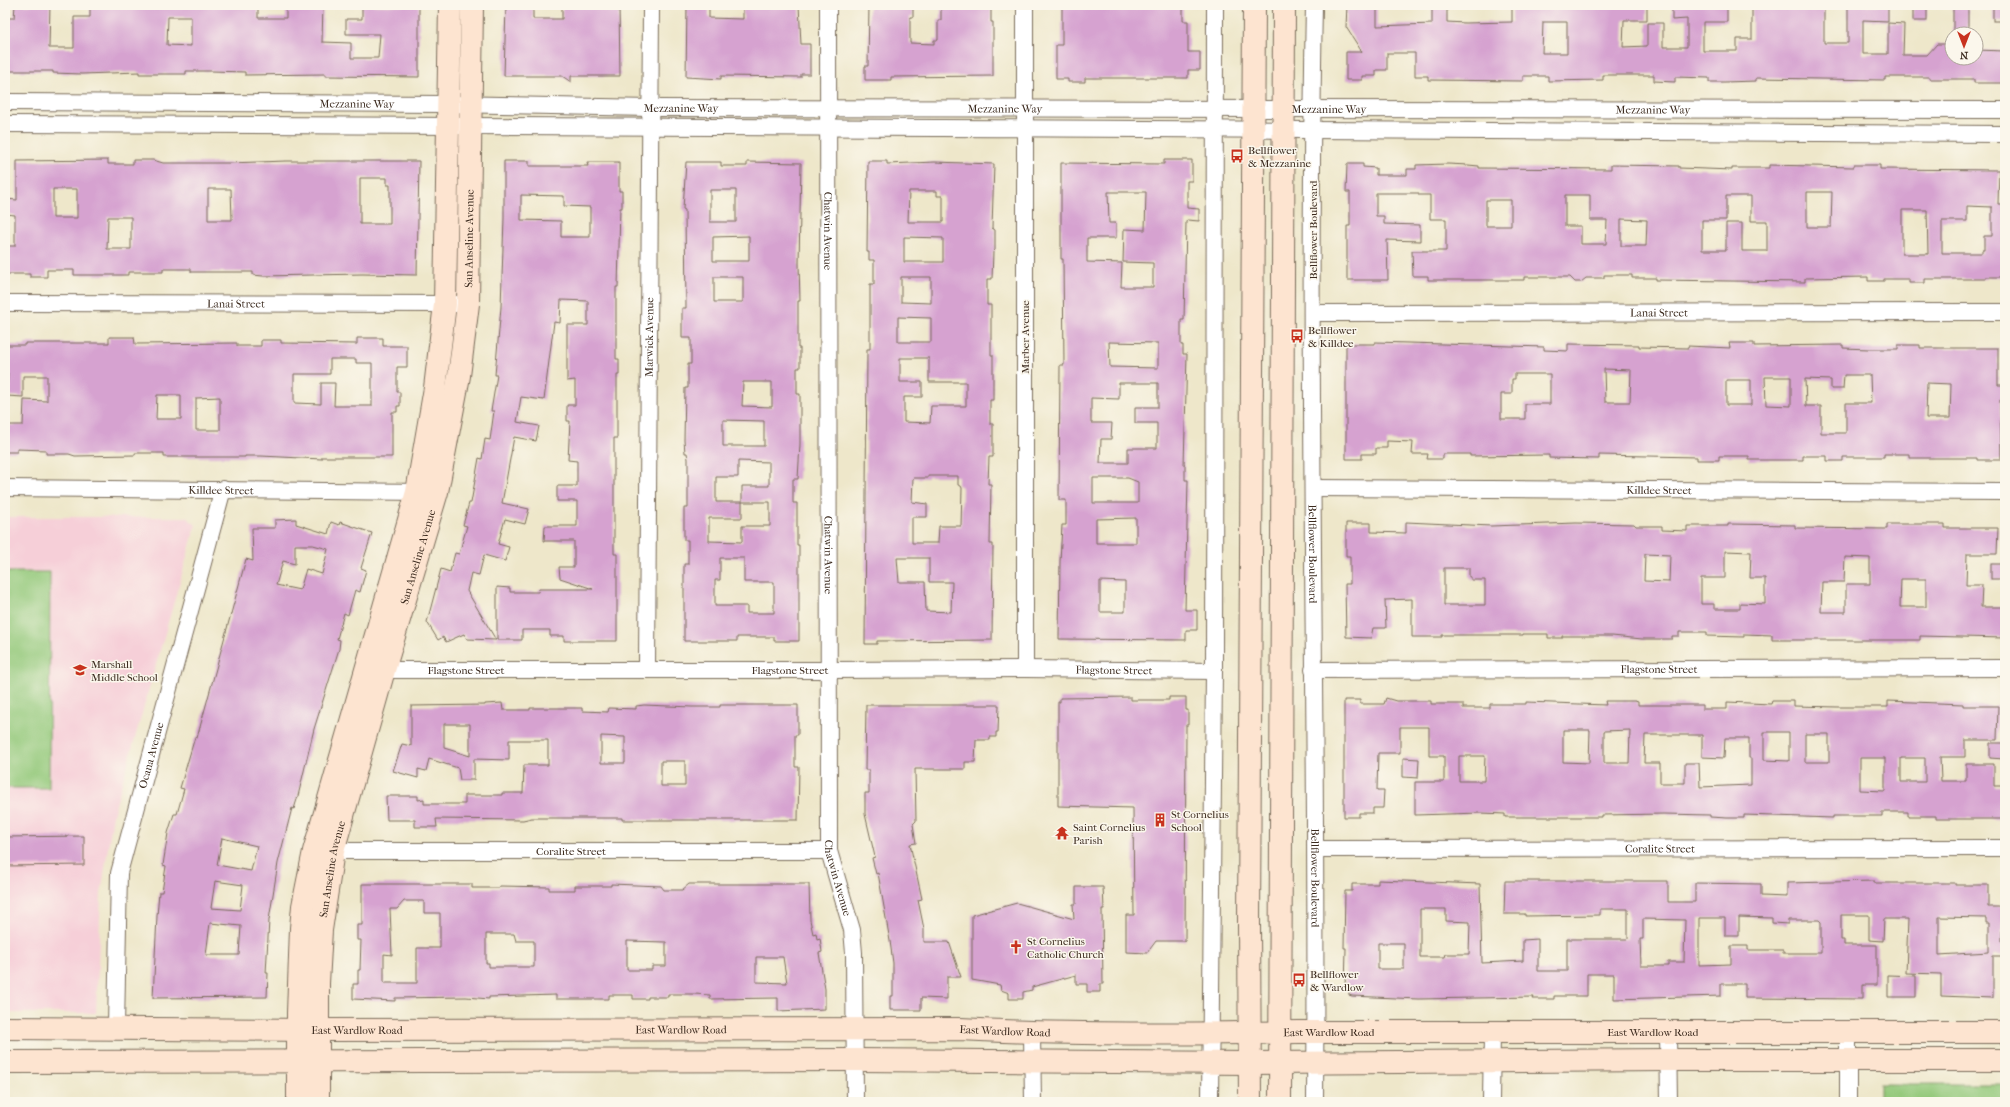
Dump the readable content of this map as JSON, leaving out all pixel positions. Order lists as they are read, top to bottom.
{
  "streets": {
    "main road": ["San Anseline Avenue", "East Wardlow Road"],
    "street": [
      "Mezzanine Way",
      "Bellflower Boulevard",
      "Chatwin Avenue",
      "Lanai Street",
      "Marwick Avenue",
      "Marber Avenue",
      "Killdee Street",
      "Flagstone Street",
      "Ocana Avenue",
      "Coralite Street"
    ]
  },
  "crossings": [
    ["Mezzanine Way", "Bellflower Boulevard"],
    ["Mezzanine Way", "Chatwin Avenue"],
    ["Mezzanine Way", "San Anseline Avenue"],
    ["Mezzanine Way", "Marwick Avenue"],
    ["Mezzanine Way", "Marber Avenue"],
    ["Bellflower Boulevard", "Lanai Street"],
    ["Bellflower Boulevard", "Killdee Street"],
    ["Bellflower Boulevard", "Flagstone Street"],
    ["Bellflower Boulevard", "Coralite Street"],
    ["Bellflower Boulevard", "East Wardlow Road"],
    ["Chatwin Avenue", "Flagstone Street"],
    ["Chatwin Avenue", "Coralite Street"],
    ["Chatwin Avenue", "East Wardlow Road"],
    ["San Anseline Avenue", "Lanai Street"],
    ["San Anseline Avenue", "Killdee Street"],
    ["San Anseline Avenue", "Flagstone Street"],
    ["San Anseline Avenue", "Coralite Street"],
    ["San Anseline Avenue", "East Wardlow Road"],
    ["Marwick Avenue", "Flagstone Street"],
    ["Marber Avenue", "Flagstone Street"],
    ["Killdee Street", "Ocana Avenue"],
    ["Ocana Avenue", "East Wardlow Road"]
  ],
  "places": {
    "bus stop": ["Bellflower & Mezzanine", "Bellflower & Killdee", "Bellflower & Wardlow"],
    "school or university": ["Marshall Middle School"],
    "building": ["St Cornelius School"],
    "temple": ["Saint Cornelius Parish"],
    "church": ["St Cornelius Catholic Church"]
  },
  "north": "bottom"
}
